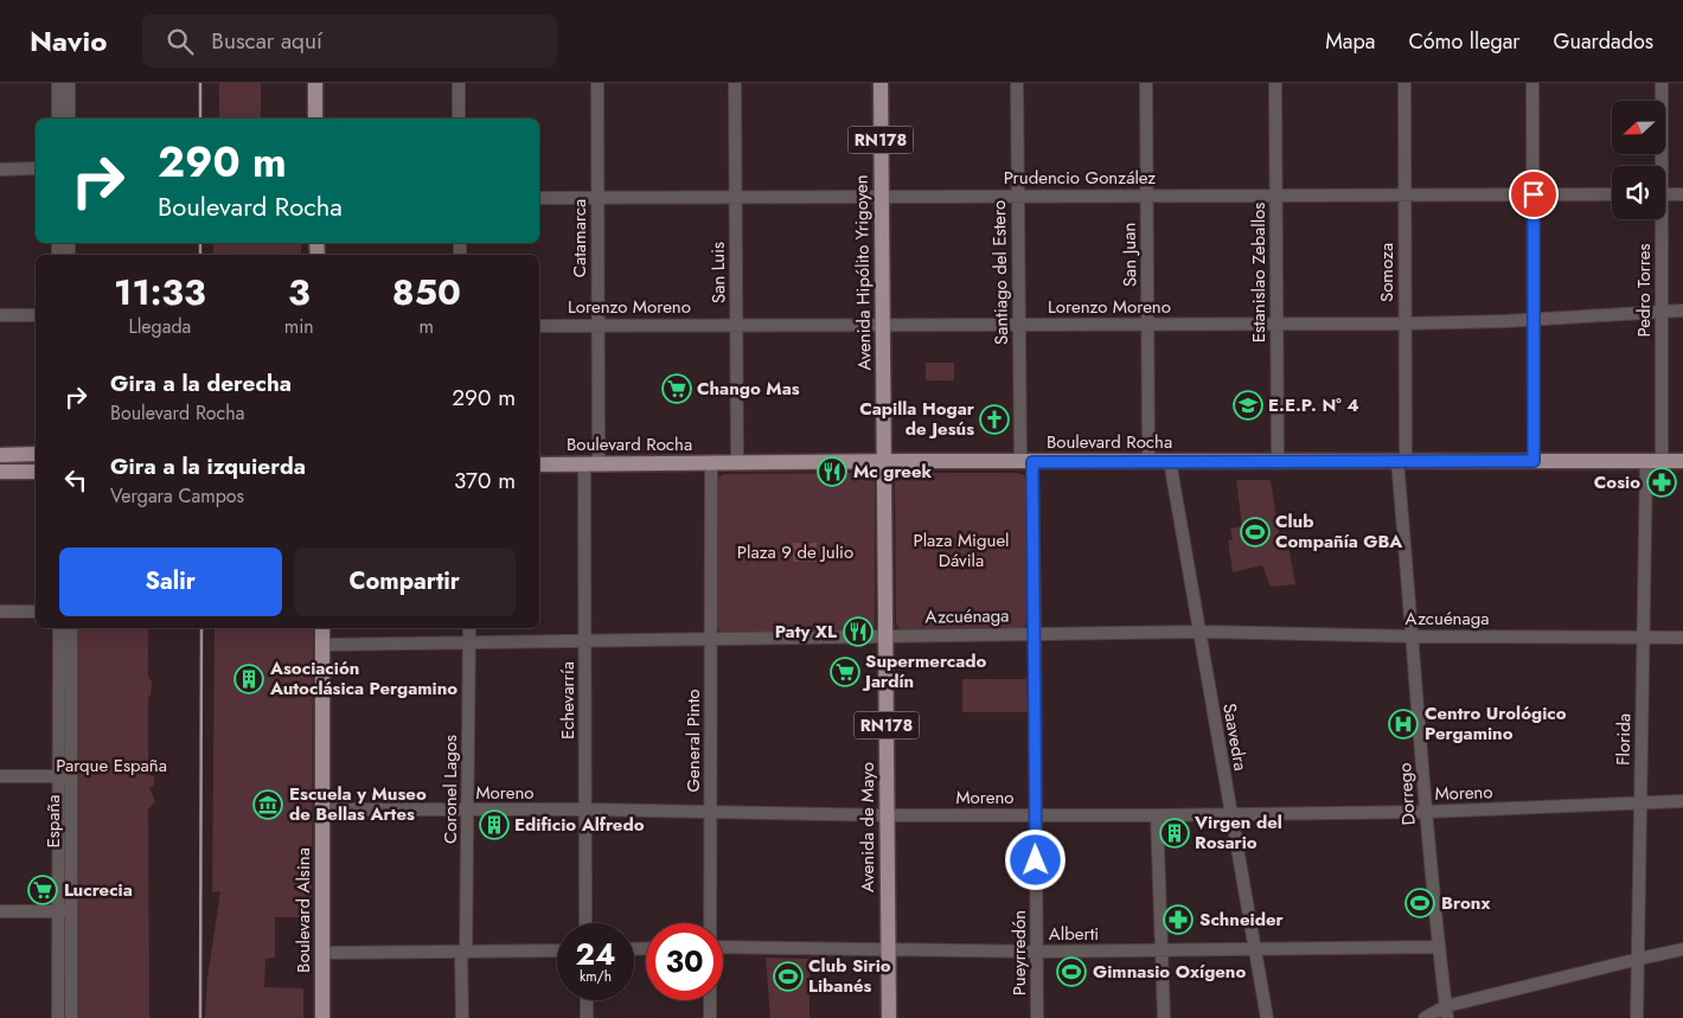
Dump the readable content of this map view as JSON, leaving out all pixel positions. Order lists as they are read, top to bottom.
{
  "streets": {
    "main road": [
      "RN178",
      "Avenida Hipólito Yrigoyen",
      "Boulevard Rocha",
      "Avenida de Mayo",
      "Boulevard Alsina"
    ],
    "street": [
      "Prudencio González",
      "Catamarca",
      "San Juan",
      "San Luis",
      "Santiago del Estero",
      "Estanislao Zeballos",
      "Somoza",
      "Pedro Torres",
      "Lorenzo Moreno",
      "Azcuénaga",
      "Echevarría",
      "Saavedra",
      "Florida",
      "General Pinto",
      "Coronel Lagos",
      "Moreno",
      "Dorrego",
      "España",
      "Alberti",
      "Pueyrredón"
    ]
  },
  "crossings": [
    ["RN178", "Avenida Hipólito Yrigoyen"],
    ["RN178", "Boulevard Rocha"],
    ["RN178", "Azcuénaga"],
    ["RN178", "Avenida de Mayo"],
    ["Prudencio González", "Catamarca"],
    ["Prudencio González", "San Juan"],
    ["Prudencio González", "San Luis"],
    ["Prudencio González", "Avenida Hipólito Yrigoyen"],
    ["Prudencio González", "Santiago del Estero"],
    ["Prudencio González", "Estanislao Zeballos"],
    ["Prudencio González", "Somoza"],
    ["Catamarca", "Lorenzo Moreno"],
    ["Catamarca", "Boulevard Rocha"],
    ["Catamarca", "Echevarría"],
    ["San Juan", "Lorenzo Moreno"],
    ["San Juan", "Boulevard Rocha"],
    ["San Luis", "Lorenzo Moreno"],
    ["San Luis", "Boulevard Rocha"],
    ["Avenida Hipólito Yrigoyen", "Lorenzo Moreno"],
    ["Avenida Hipólito Yrigoyen", "Boulevard Rocha"],
    ["Santiago del Estero", "Lorenzo Moreno"],
    ["Santiago del Estero", "Boulevard Rocha"],
    ["Santiago del Estero", "Pueyrredón"],
    ["Estanislao Zeballos", "Lorenzo Moreno"],
    ["Estanislao Zeballos", "Boulevard Rocha"],
    ["Somoza", "Lorenzo Moreno"],
    ["Somoza", "Boulevard Rocha"],
    ["Somoza", "Dorrego"],
    ["Pedro Torres", "Lorenzo Moreno"],
    ["Pedro Torres", "Boulevard Rocha"],
    ["Boulevard Rocha", "Echevarría"],
    ["Boulevard Rocha", "Saavedra"],
    ["Boulevard Rocha", "Florida"],
    ["Boulevard Rocha", "General Pinto"],
    ["Boulevard Rocha", "Dorrego"],
    ["Boulevard Rocha", "Pueyrredón"],
    ["Azcuénaga", "Echevarría"],
    ["Azcuénaga", "Saavedra"],
    ["Azcuénaga", "Florida"],
    ["Azcuénaga", "General Pinto"],
    ["Azcuénaga", "Coronel Lagos"],
    ["Azcuénaga", "Dorrego"],
    ["Azcuénaga", "Avenida de Mayo"],
    ["Azcuénaga", "Boulevard Alsina"],
    ["Azcuénaga", "Pueyrredón"],
    ["Echevarría", "Moreno"],
    ["Saavedra", "Moreno"],
    ["Saavedra", "Alberti"],
    ["Florida", "Moreno"],
    ["General Pinto", "Moreno"],
    ["Coronel Lagos", "Moreno"],
    ["Moreno", "Dorrego"],
    ["Moreno", "Avenida de Mayo"],
    ["Moreno", "Boulevard Alsina"],
    ["Moreno", "Pueyrredón"],
    ["Dorrego", "Alberti"],
    ["Avenida de Mayo", "Alberti"],
    ["Alberti", "Pueyrredón"]
  ],
  "parks": ["Plaza Miguel Dávila", "Plaza 9 de Julio", "Parque España"],
  "places": {
    "supermarket": ["Chango Mas", "Supermercado Jardín", "Lucrecia"],
    "school or university": ["E.E.P. N° 4"],
    "church": ["Capilla Hogar de Jesús"],
    "restaurant": ["Mc greek", "Paty XL"],
    "pharmacy": ["Cosio", "Schneider"],
    "sports": [
      "Club Compañía GBA",
      "Bronx",
      "Gimnasio Oxígeno",
      "Club Sirio Libanés"
    ],
    "building": ["Asociación Autoclásica Pergamino", "Edificio Alfredo", "Virgen del Rosario"],
    "hospital": ["Centro Urológico Pergamino"],
    "museum": ["Escuela y Museo de Bellas Artes"]
  },
  "north": "left",
  "page": {
    "header": "Navio",
    "search": "Buscar aquí",
    "nav": ["Mapa", "Cómo llegar", "Guardados"],
    "turn": ["290 m", "Boulevard Rocha"],
    "eta": [
      "11:33",
      "Llegada",
      "3",
      "min",
      "850",
      "m"
    ],
    "list": [
      {
        "name": "Gira a la derecha",
        "note": "Boulevard Rocha",
        "value": "290 m"
      },
      {
        "name": "Gira a la izquierda",
        "note": "Vergara Campos",
        "value": "370 m"
      }
    ],
    "buttons": ["Salir", "Compartir"],
    "speed": "24 km/h",
    "limit": "30"
  }
}
